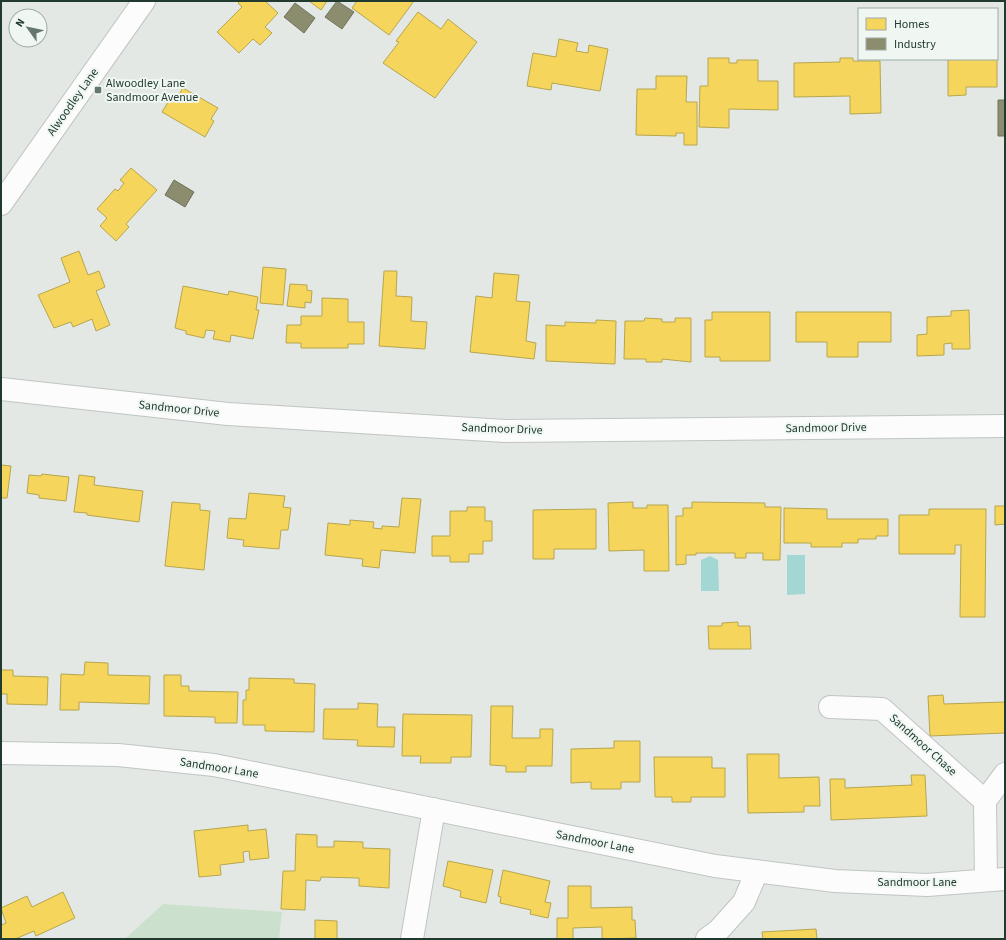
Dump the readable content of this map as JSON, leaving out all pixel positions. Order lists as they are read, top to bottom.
{
  "streets": {
    "street": [
      "Alwoodley Lane",
      "Sandmoor Drive",
      "Sandmoor Chase",
      "Sandmoor Lane"
    ]
  },
  "places": {
    "transit": ["Alwoodley Lane Sandmoor Avenue"]
  },
  "legend": ["Homes", "Industry"],
  "north": "top left"
}
